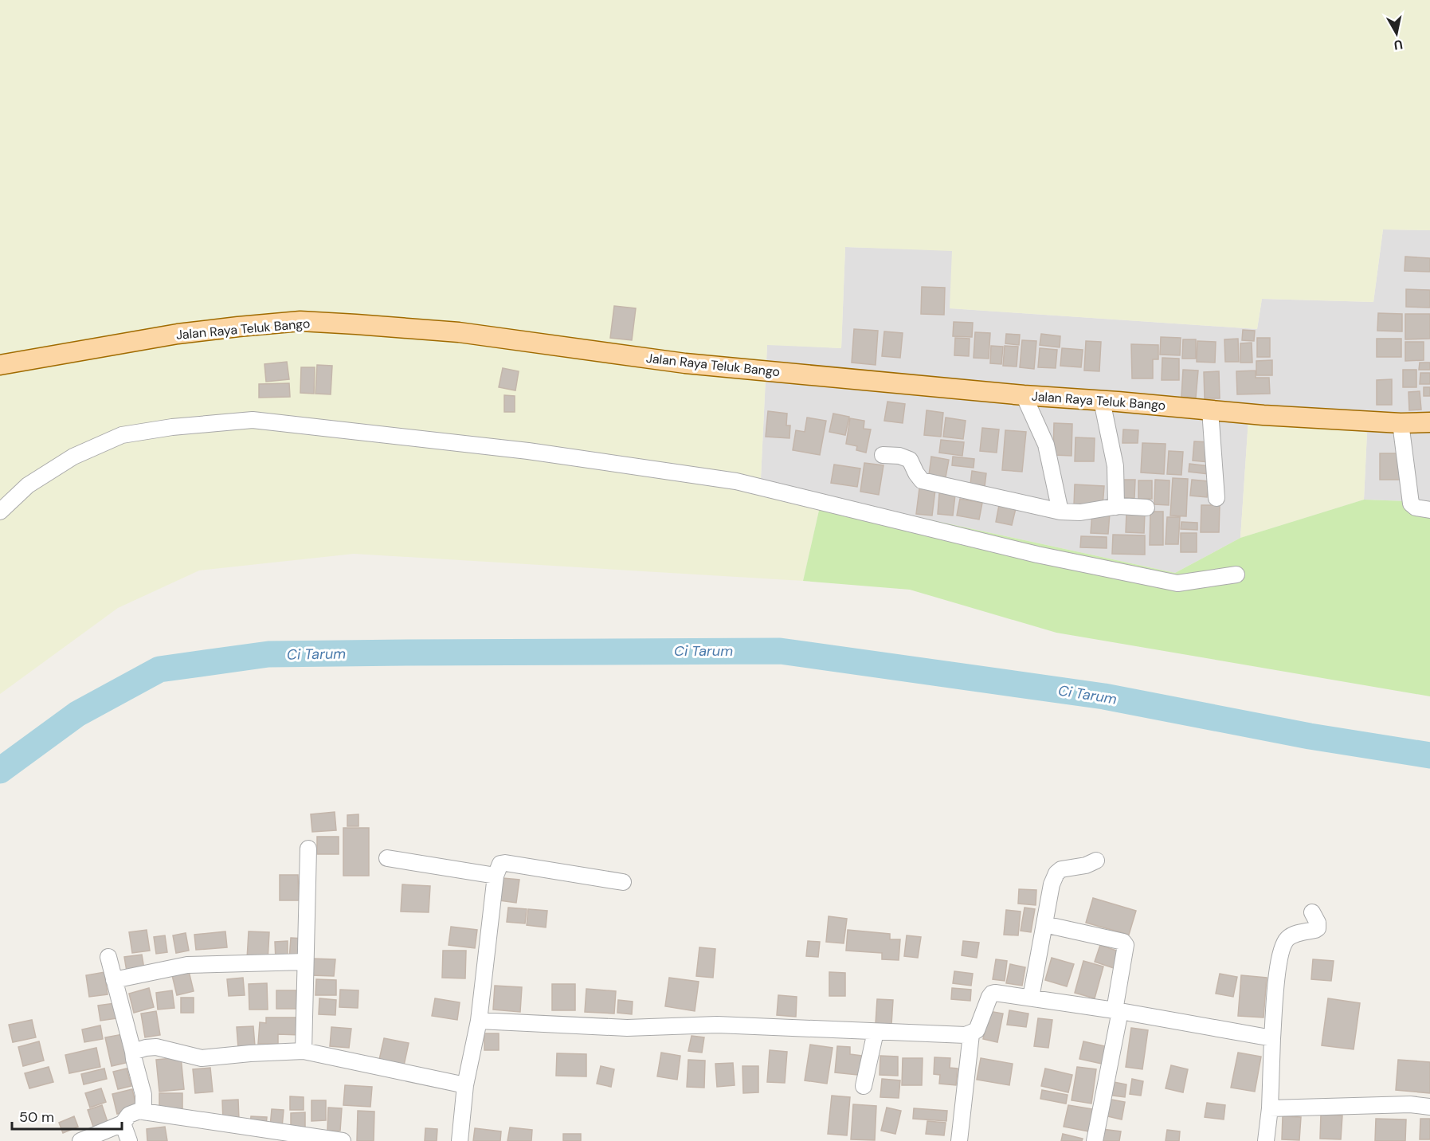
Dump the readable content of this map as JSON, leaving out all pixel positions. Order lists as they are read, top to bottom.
{
  "streets": {
    "main road": ["Jalan Raya Teluk Bango"]
  },
  "water": ["Ci Tarum"],
  "scale_bar": "50 m",
  "north": "bottom"
}
